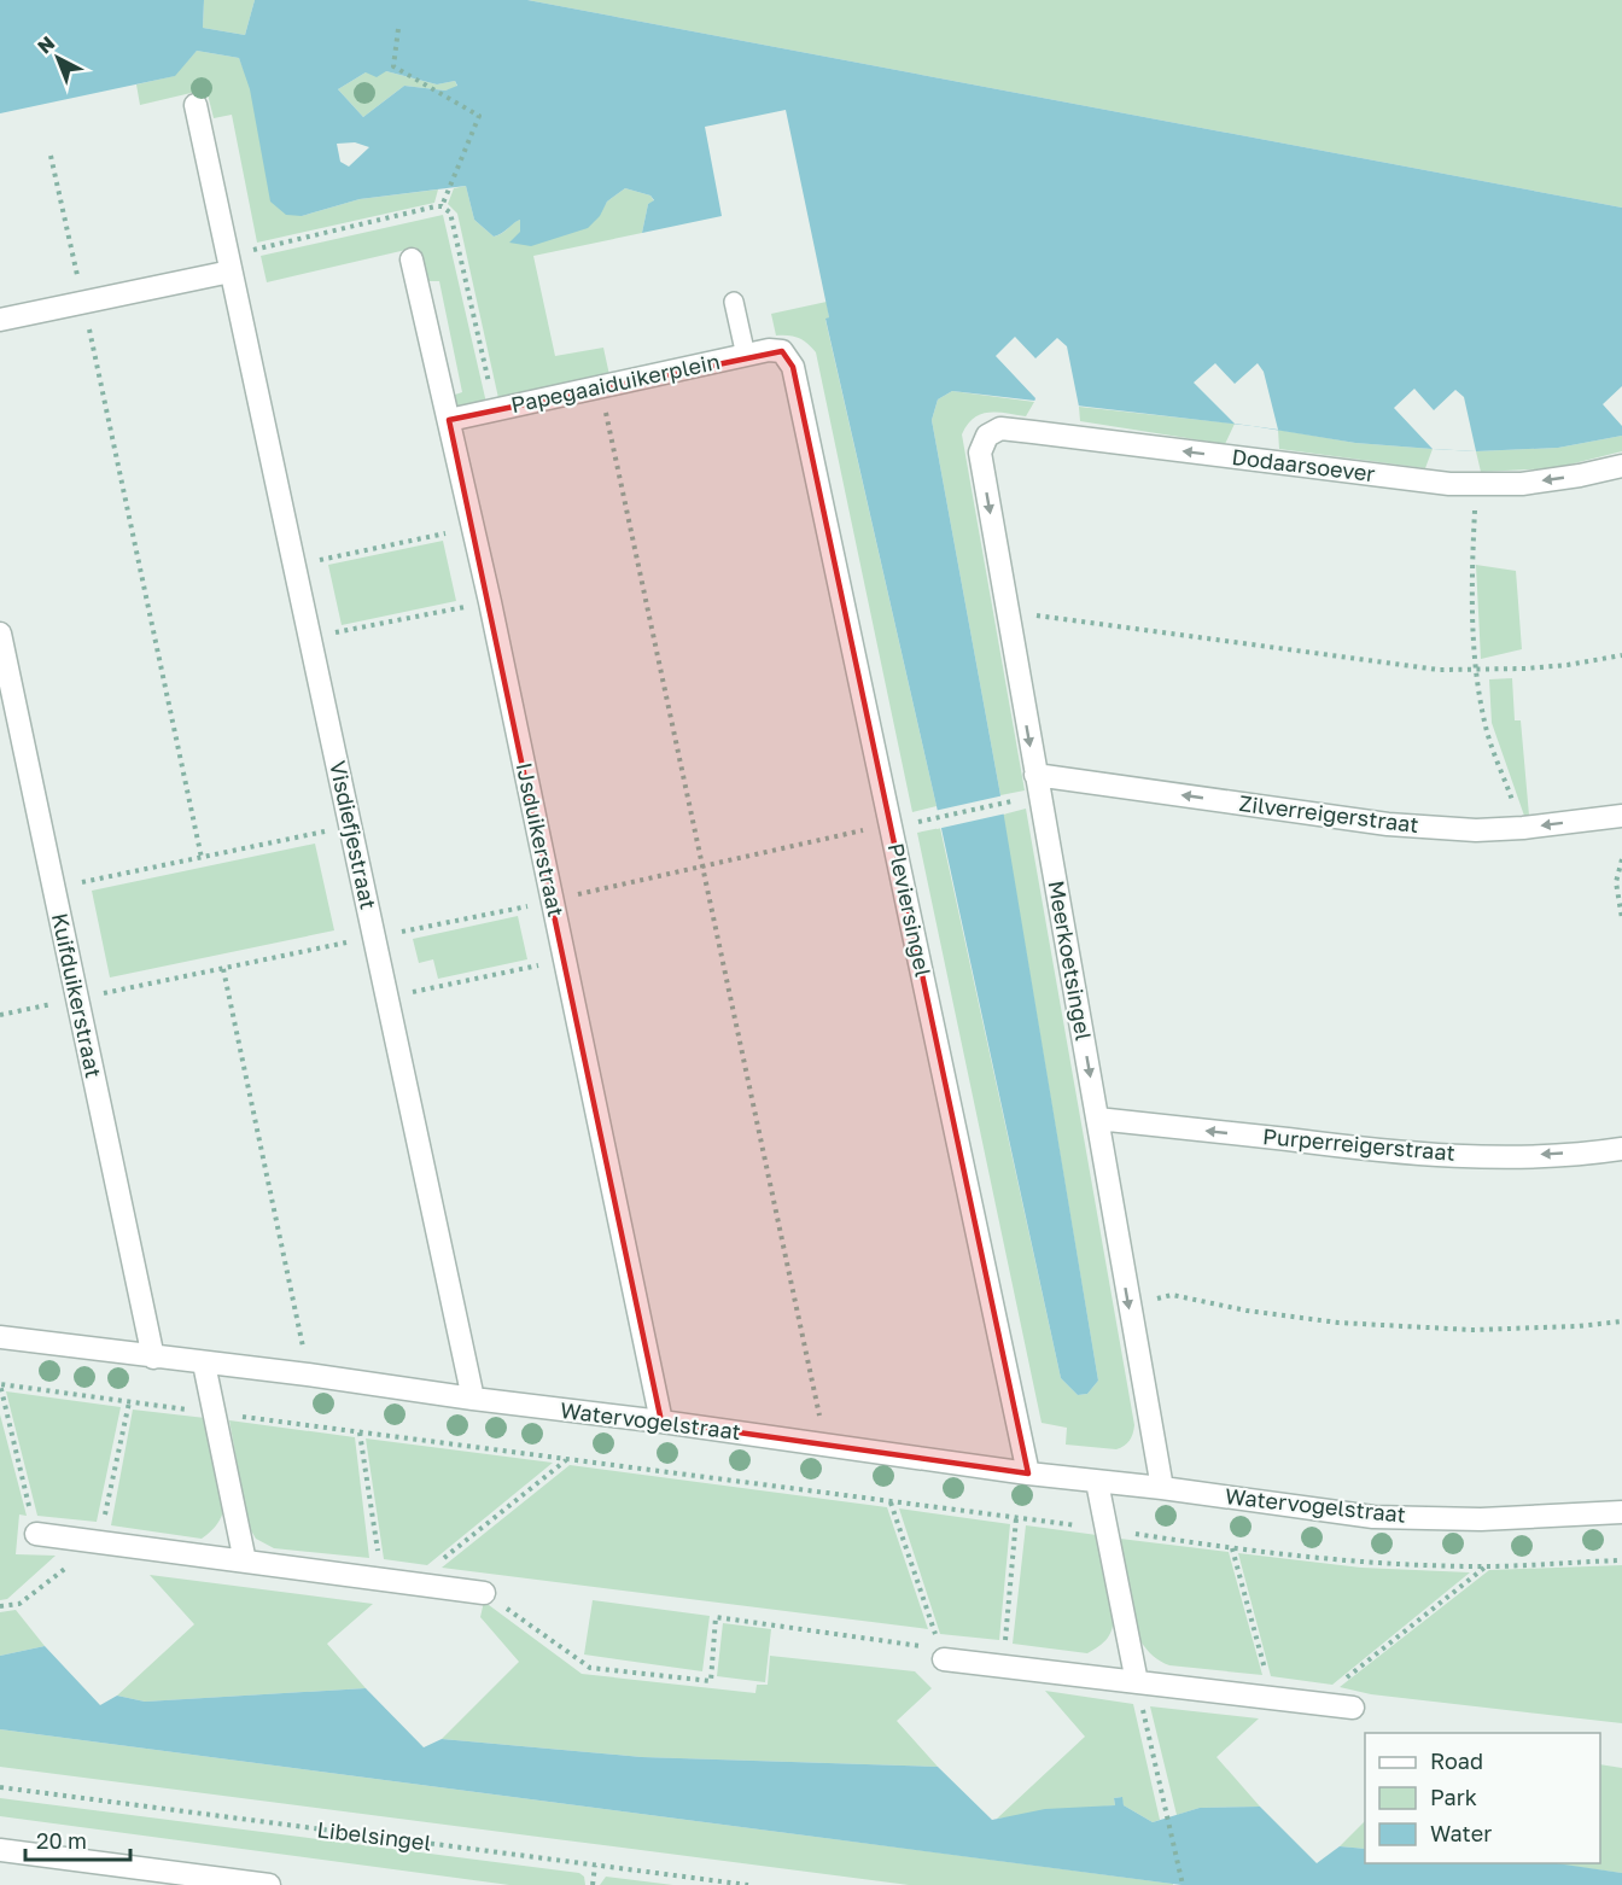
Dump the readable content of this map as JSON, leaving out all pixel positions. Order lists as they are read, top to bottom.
{
  "streets": {
    "street": [
      "Papegaaiduikerplein",
      "Dodaarsoever",
      "Zilverreigerstraat",
      "Visdiefjestraat",
      "IJsduikerstraat",
      "Pleviersingel",
      "Meerkoetsingel",
      "Kuifduikerstraat",
      "Purperreigerstraat",
      "Watervogelstraat"
    ],
    "path": ["Libelsingel"]
  },
  "crossings": [
    ["Papegaaiduikerplein", "IJsduikerstraat"],
    ["Papegaaiduikerplein", "Pleviersingel"],
    ["Dodaarsoever", "Meerkoetsingel"],
    ["Zilverreigerstraat", "Meerkoetsingel"],
    ["Visdiefjestraat", "Watervogelstraat"],
    ["IJsduikerstraat", "Watervogelstraat"],
    ["Pleviersingel", "Watervogelstraat"],
    ["Meerkoetsingel", "Purperreigerstraat"],
    ["Meerkoetsingel", "Watervogelstraat"],
    ["Kuifduikerstraat", "Watervogelstraat"]
  ],
  "one_way": [
    "Dodaarsoever",
    "Zilverreigerstraat",
    "Meerkoetsingel",
    "Purperreigerstraat"
  ],
  "legend": ["Road", "Park", "Water"],
  "scale_bar": "20 m",
  "north": "top left"
}
